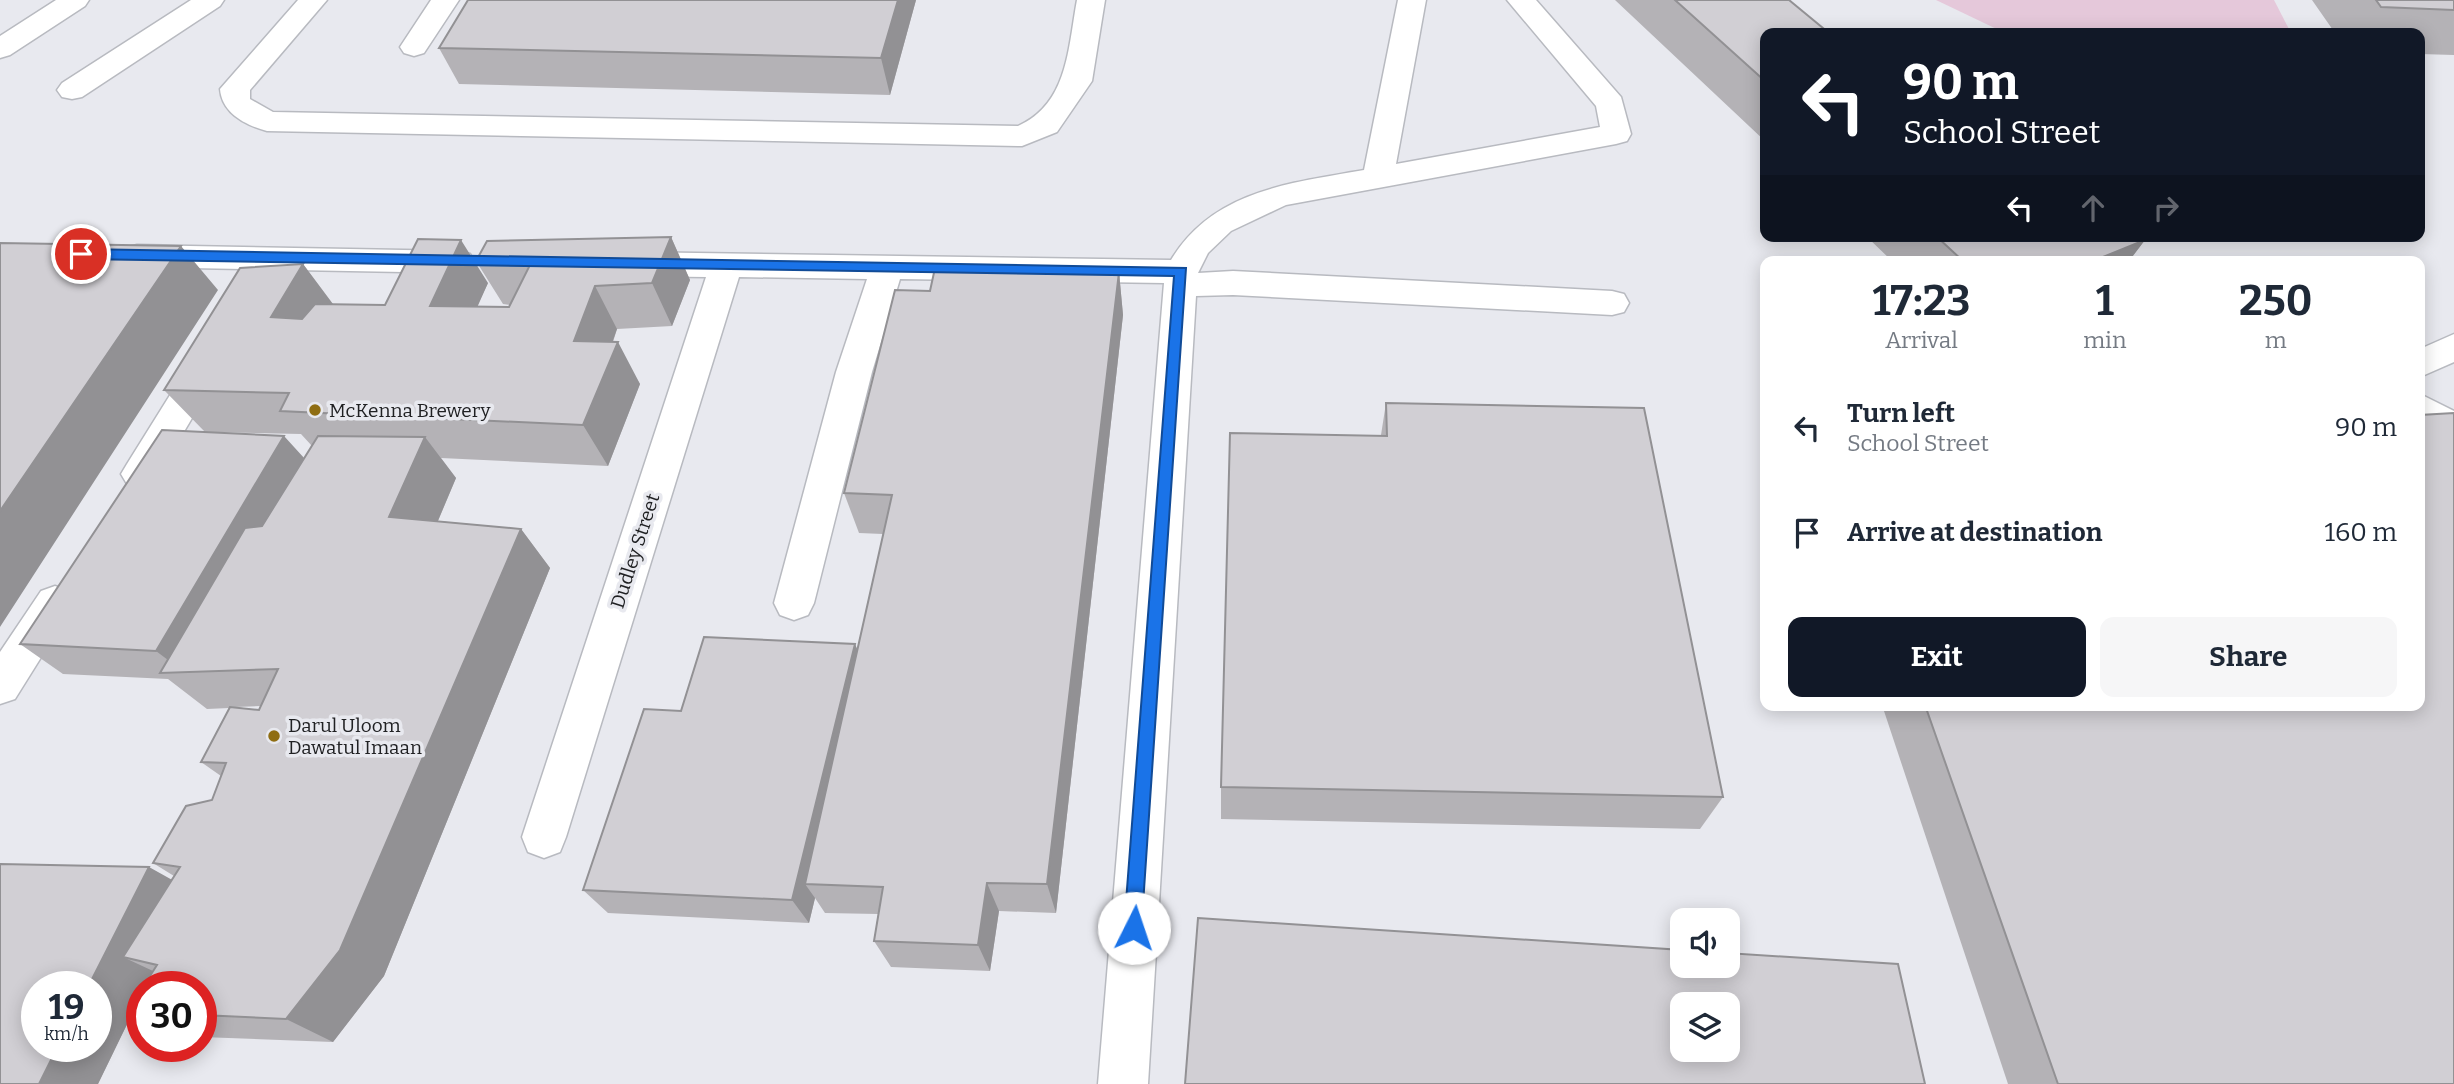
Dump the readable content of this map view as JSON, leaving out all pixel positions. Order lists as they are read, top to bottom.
{
  "streets": {
    "street": ["Dudley Street"]
  },
  "places": ["McKenna Brewery", "Darul Uloom Dawatul Imaan"],
  "page": {
    "turn": ["90 m", "School Street"],
    "eta": [
      "17:23",
      "Arrival",
      "1",
      "min",
      "250",
      "m"
    ],
    "list": [
      {
        "name": "Turn left",
        "note": "School Street",
        "value": "90 m"
      },
      {
        "name": "Arrive at destination",
        "value": "160 m"
      }
    ],
    "buttons": ["Exit", "Share"],
    "speed": "19 km/h",
    "limit": "30"
  }
}
